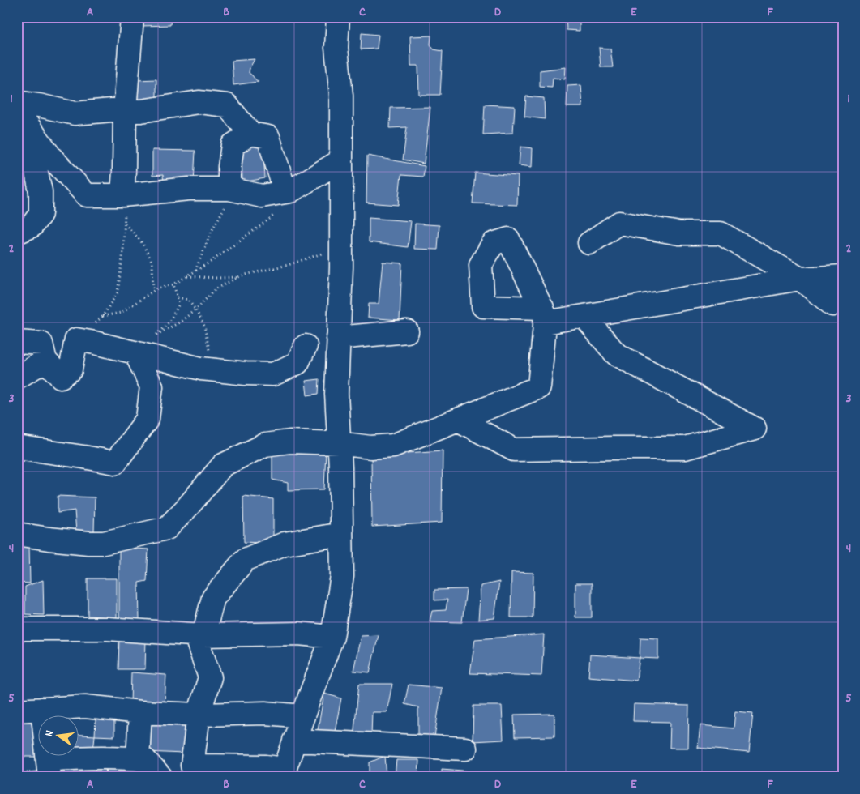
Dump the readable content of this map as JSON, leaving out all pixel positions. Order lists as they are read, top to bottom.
{
  "north": "left",
  "grid": {
    "columns": [
      "A",
      "B",
      "C",
      "D",
      "E",
      "F"
    ],
    "rows": [
      "1",
      "2",
      "3",
      "4",
      "5"
    ]
  }
}
